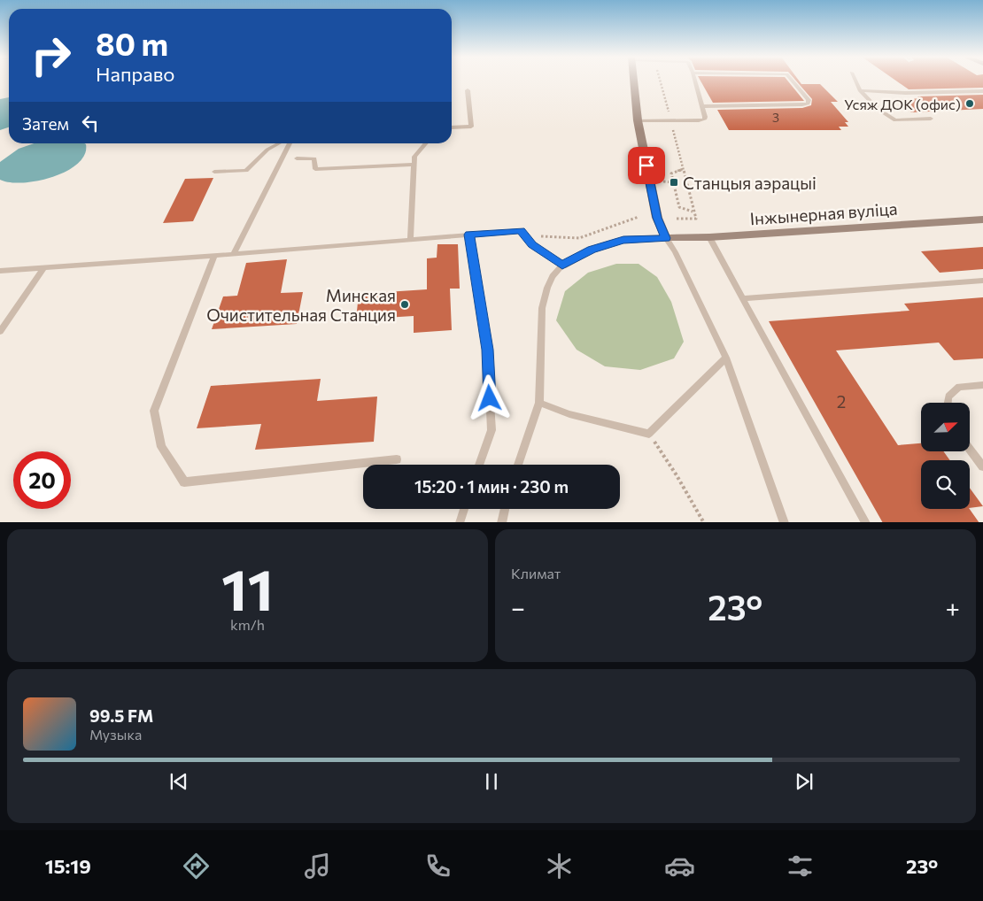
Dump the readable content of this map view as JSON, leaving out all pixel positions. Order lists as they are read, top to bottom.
{
  "streets": {
    "street": ["Інжынерная вуліца"]
  },
  "places": {
    "other": ["Усяж ДОК (офис)", "Минская Очистительная Станция"],
    "transit": ["Станцыя аэрацыі"]
  },
  "house_numbers": ["3", "2"],
  "north": "top right",
  "page": {
    "turn": ["80 m", "Направо"],
    "then": "Затем",
    "limit": "20",
    "trip": "15:20 · 1 мин · 230 m",
    "tile": [
      ["11", "km/h"],
      "Климат"
    ],
    "heat": ["−", "23°", "+"],
    "song": ["99.5 FM", "Музыка"],
    "tabs": ["15:19", "23°"]
  }
}
